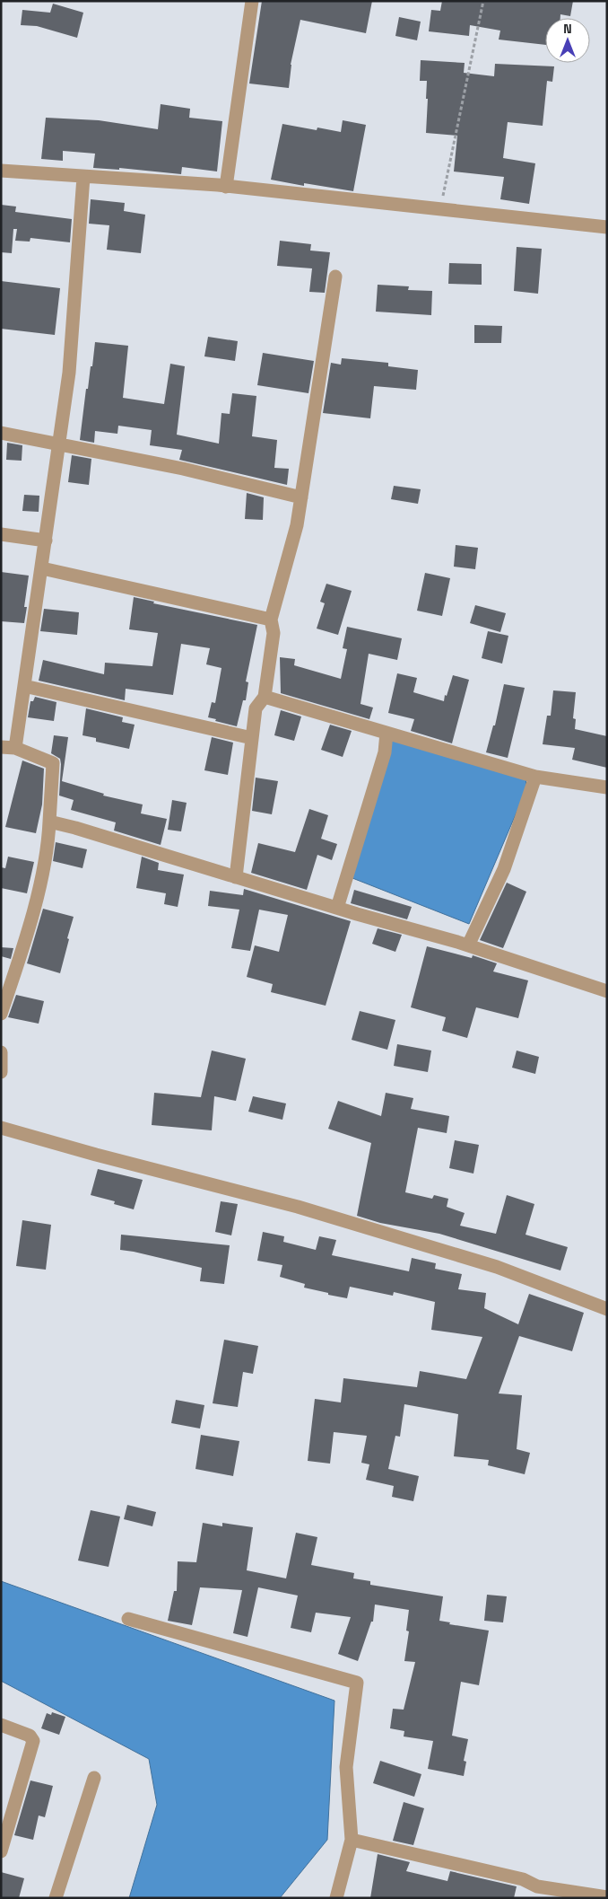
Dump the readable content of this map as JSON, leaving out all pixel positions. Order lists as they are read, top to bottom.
{
  "north": "top"
}
